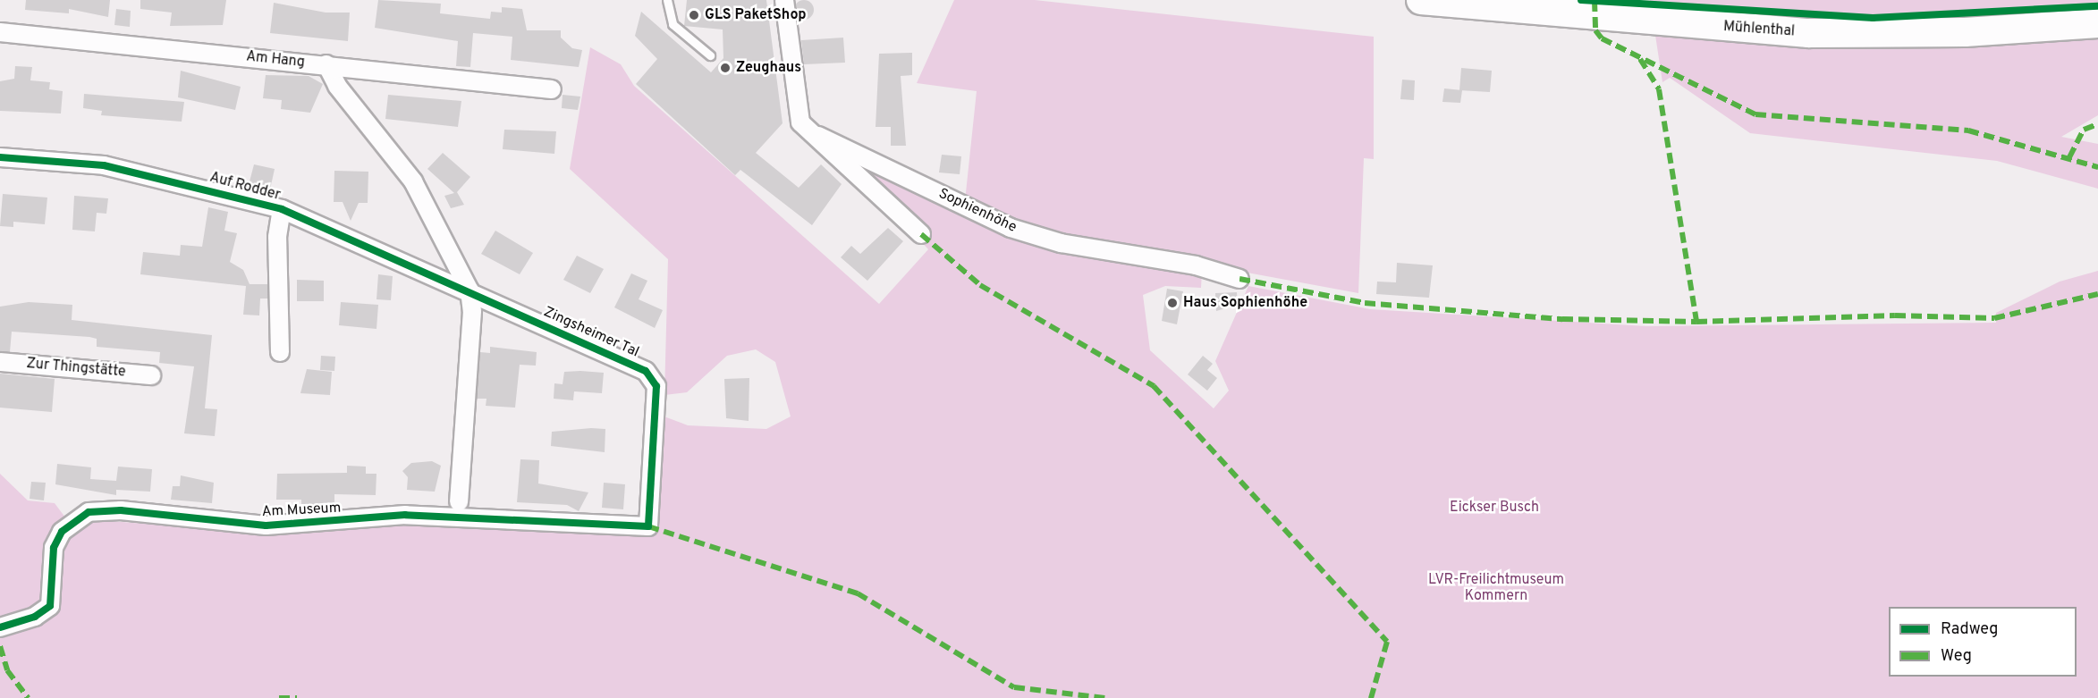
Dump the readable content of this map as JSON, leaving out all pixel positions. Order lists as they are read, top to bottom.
{
  "streets": {
    "main road": ["Mühlenthal"],
    "street": [
      "Am Hang",
      "Auf Rodder",
      "Sophienhöhe",
      "Zingsheimer Tal",
      "Zur Thingstätte",
      "Am Museum"
    ]
  },
  "crossings": [
    ["Auf Rodder", "Zingsheimer Tal"],
    ["Zingsheimer Tal", "Am Museum"]
  ],
  "parks": ["Eickser Busch", "LVR-Freilichtmuseum Kommern"],
  "places": ["GLS PaketShop", "Zeughaus", "Haus Sophienhöhe"],
  "legend": ["Radweg", "Weg"]
}
